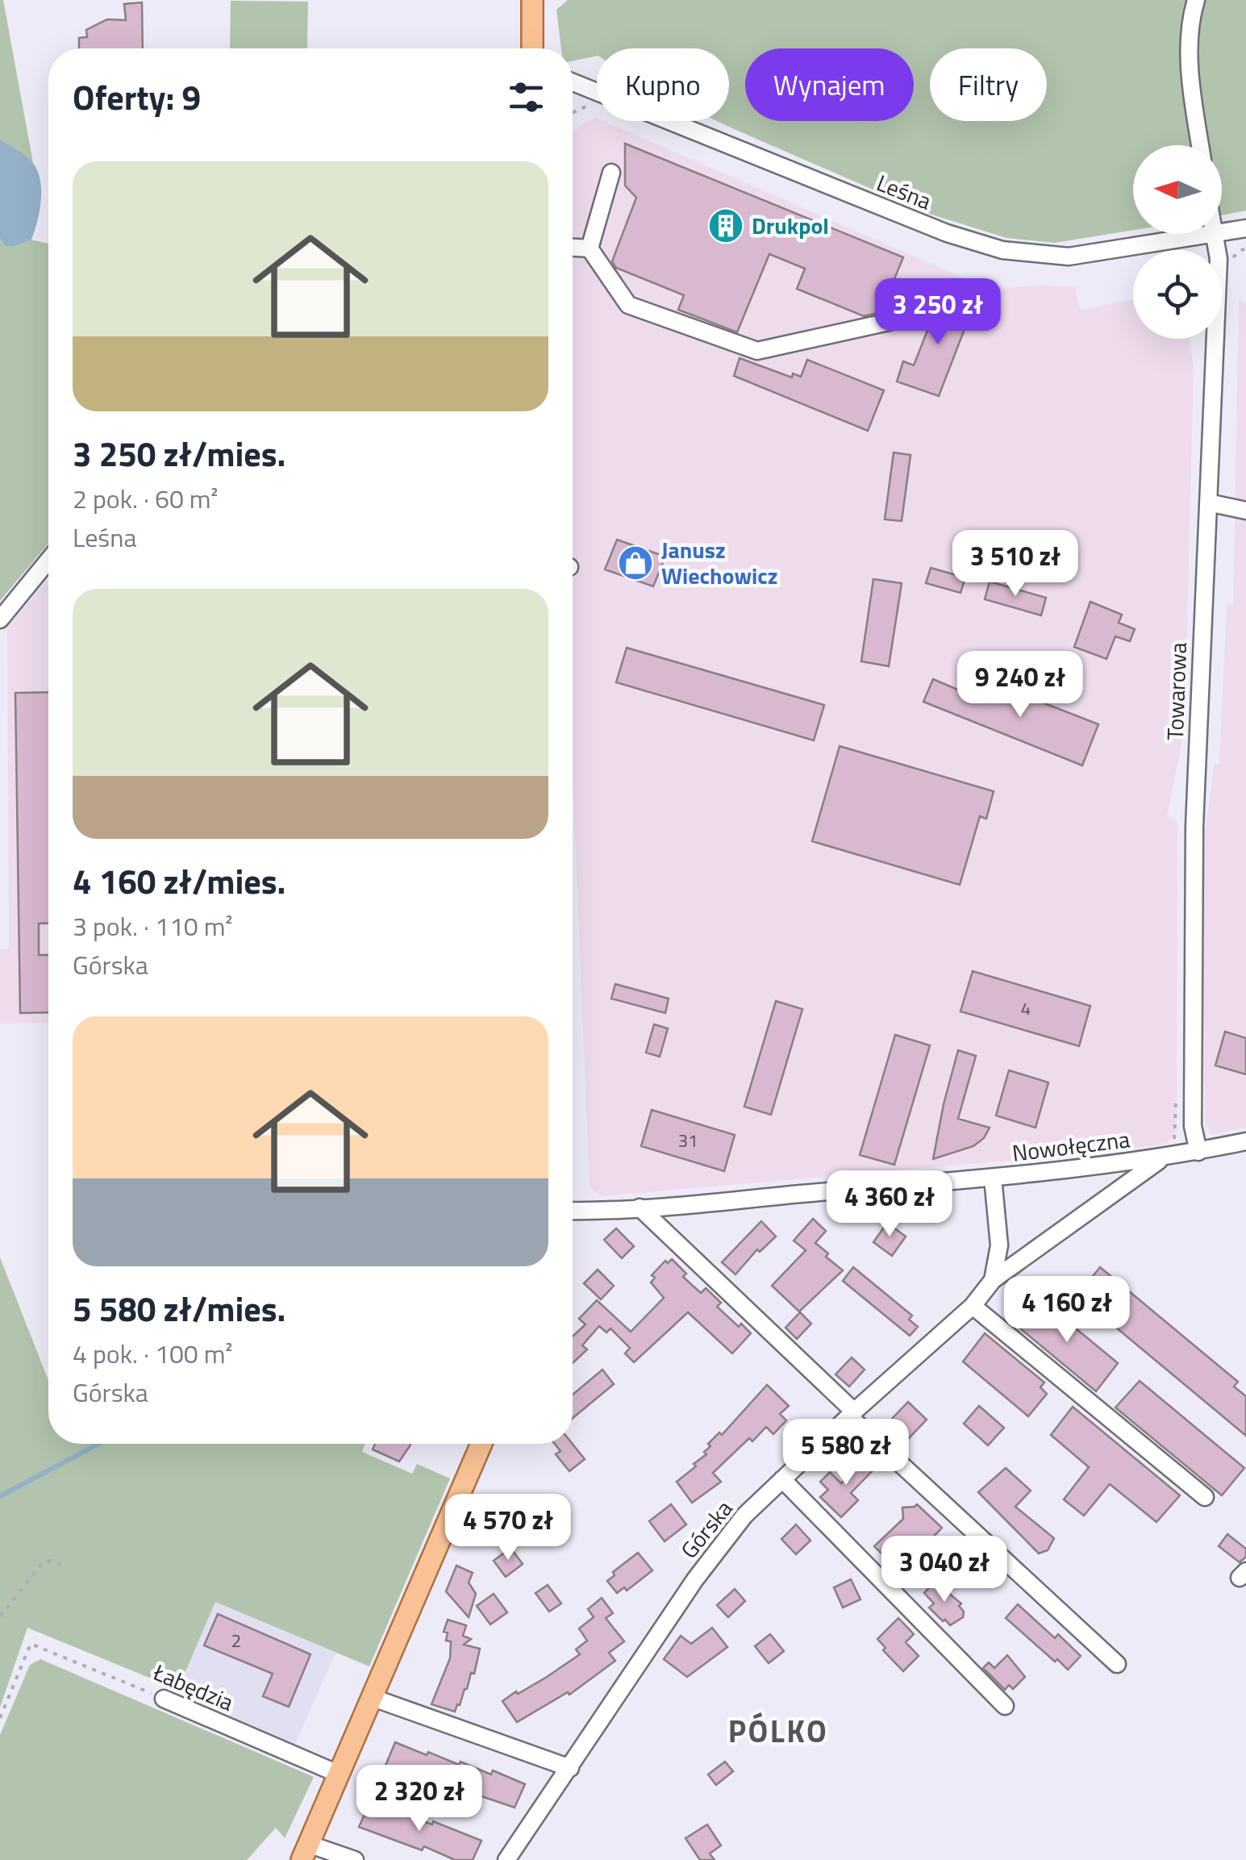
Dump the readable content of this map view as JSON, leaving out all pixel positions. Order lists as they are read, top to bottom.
{
  "streets": {
    "street": [
      "Leśna",
      "Towarowa",
      "Nowołęczna",
      "Górska",
      "Łabędzia"
    ]
  },
  "crossings": [
    ["Leśna", "Towarowa"],
    ["Towarowa", "Nowołęczna"],
    ["Nowołęczna", "Górska"]
  ],
  "districts": ["PÓLKO"],
  "places": {
    "building": ["Drukpol"],
    "shop": ["Janusz Wiechowicz"]
  },
  "house_numbers": ["4", "31", "2"],
  "north": "left",
  "page": {
    "chip": ["Kupno", "Wynajem", "Filtry"],
    "heading": "Oferty: 9",
    "list": [
      {
        "name": "3 250 zł/mies.",
        "note": "2 pok. · 60 m² · Leśna"
      },
      {
        "name": "4 160 zł/mies.",
        "note": "3 pok. · 110 m² · Górska"
      },
      {
        "name": "5 580 zł/mies.",
        "note": "4 pok. · 100 m² · Górska"
      }
    ],
    "price": [
      "3 250 zł",
      "3 510 zł",
      "9 240 zł",
      "4 360 zł",
      "4 160 zł",
      "5 580 zł",
      "4 570 zł",
      "3 040 zł",
      "2 320 zł"
    ]
  }
}
